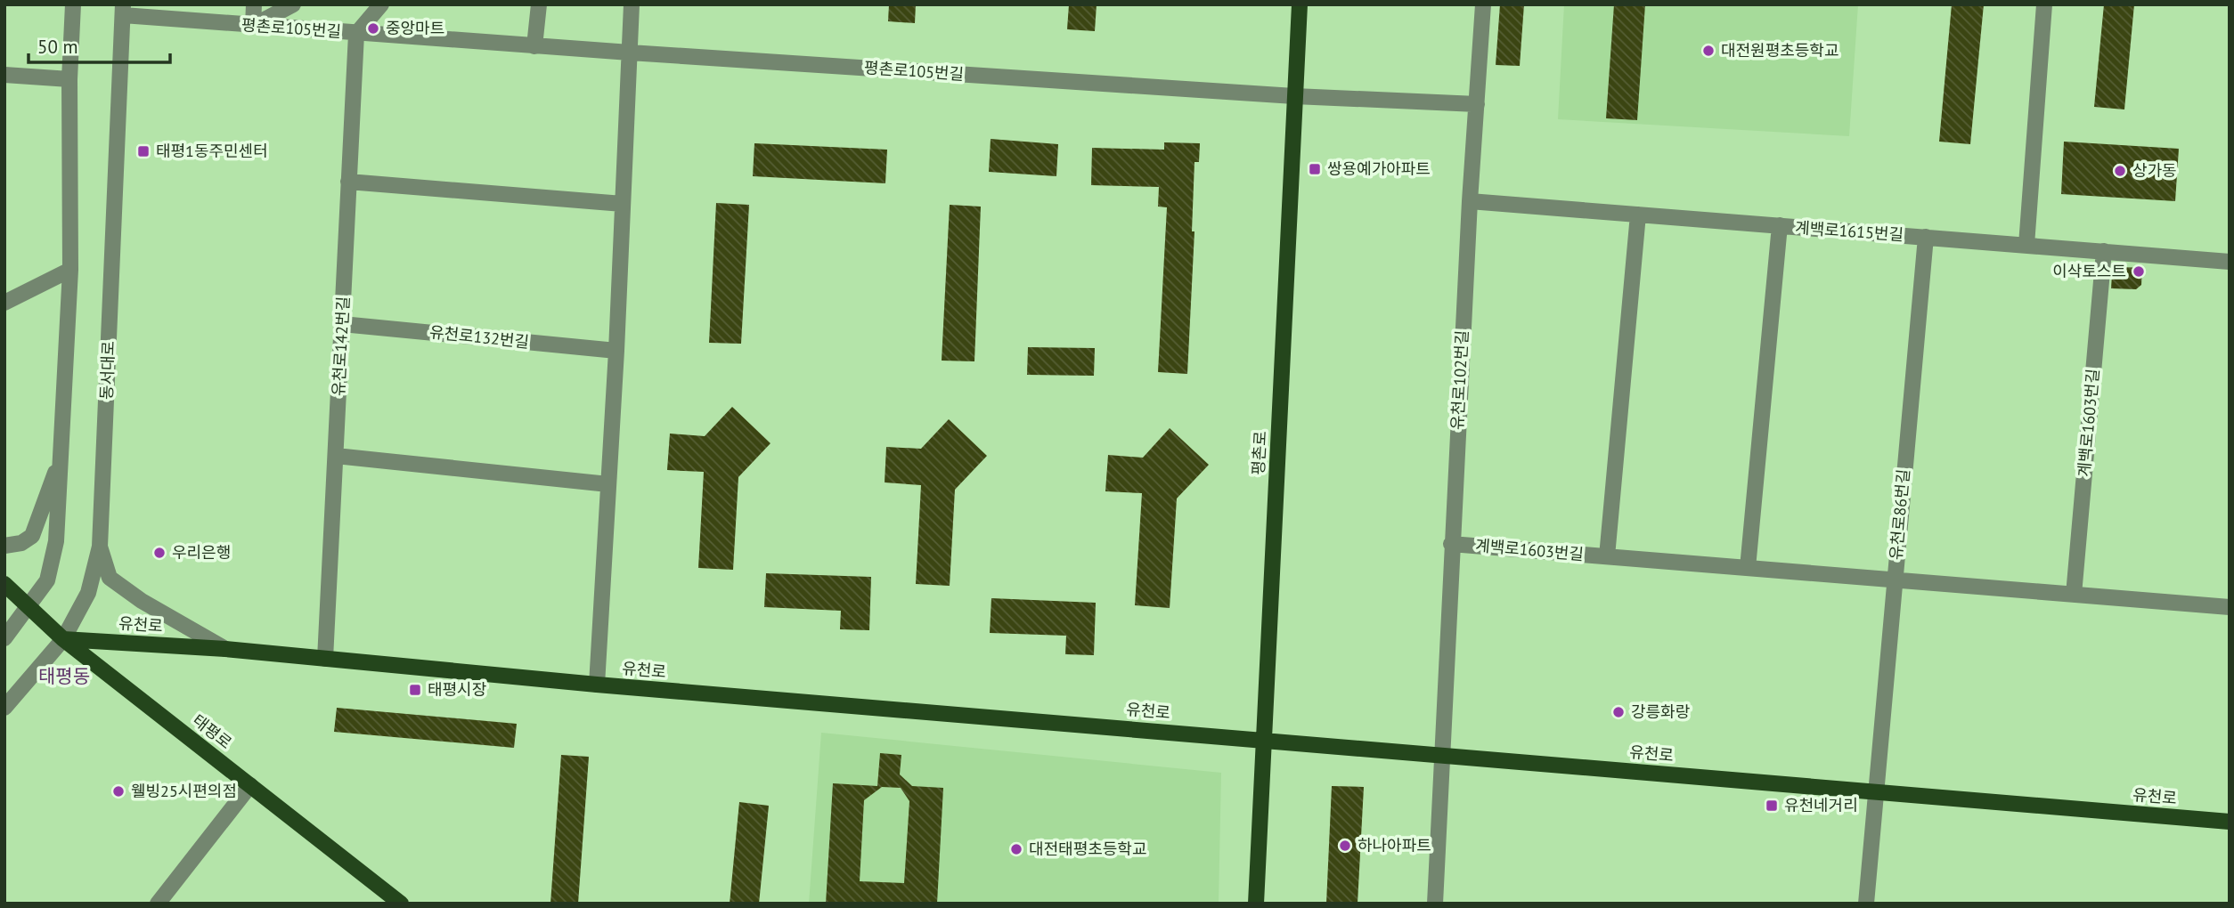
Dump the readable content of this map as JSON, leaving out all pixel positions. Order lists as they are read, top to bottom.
{
  "streets": {
    "main road": ["평촌로", "유천로", "태평로"],
    "street": [
      "평촌로105번길",
      "계백로1615번길",
      "유천로132번길",
      "유천로142번길",
      "동서대로",
      "유천로102번길",
      "계백로1603번길",
      "유천로86번길"
    ]
  },
  "crossings": [
    ["평촌로105번길", "유천로142번길"],
    ["평촌로105번길", "동서대로"],
    ["평촌로105번길", "유천로102번길"],
    ["평촌로105번길", "평촌로"],
    ["계백로1615번길", "유천로102번길"],
    ["계백로1615번길", "계백로1603번길"],
    ["계백로1615번길", "유천로86번길"],
    ["유천로132번길", "유천로142번길"],
    ["유천로142번길", "유천로"],
    ["동서대로", "유천로"],
    ["동서대로", "태평로"],
    ["유천로102번길", "계백로1603번길"],
    ["유천로102번길", "유천로"],
    ["계백로1603번길", "유천로86번길"],
    ["평촌로", "유천로"],
    ["유천로86번길", "유천로"],
    ["유천로", "태평로"]
  ],
  "districts": ["태평동"],
  "places": {
    "other": [
      "중앙마트",
      "대전원평초등학교",
      "상가동",
      "이삭토스트",
      "우리은행",
      "강릉화랑",
      "웰빙25시편의점",
      "하나아파트",
      "대전태평초등학교"
    ],
    "transit": [
      "태평1동주민센터",
      "쌍용예가아파트",
      "태평시장",
      "유천네거리"
    ]
  },
  "scale_bar": "50 m"
}
